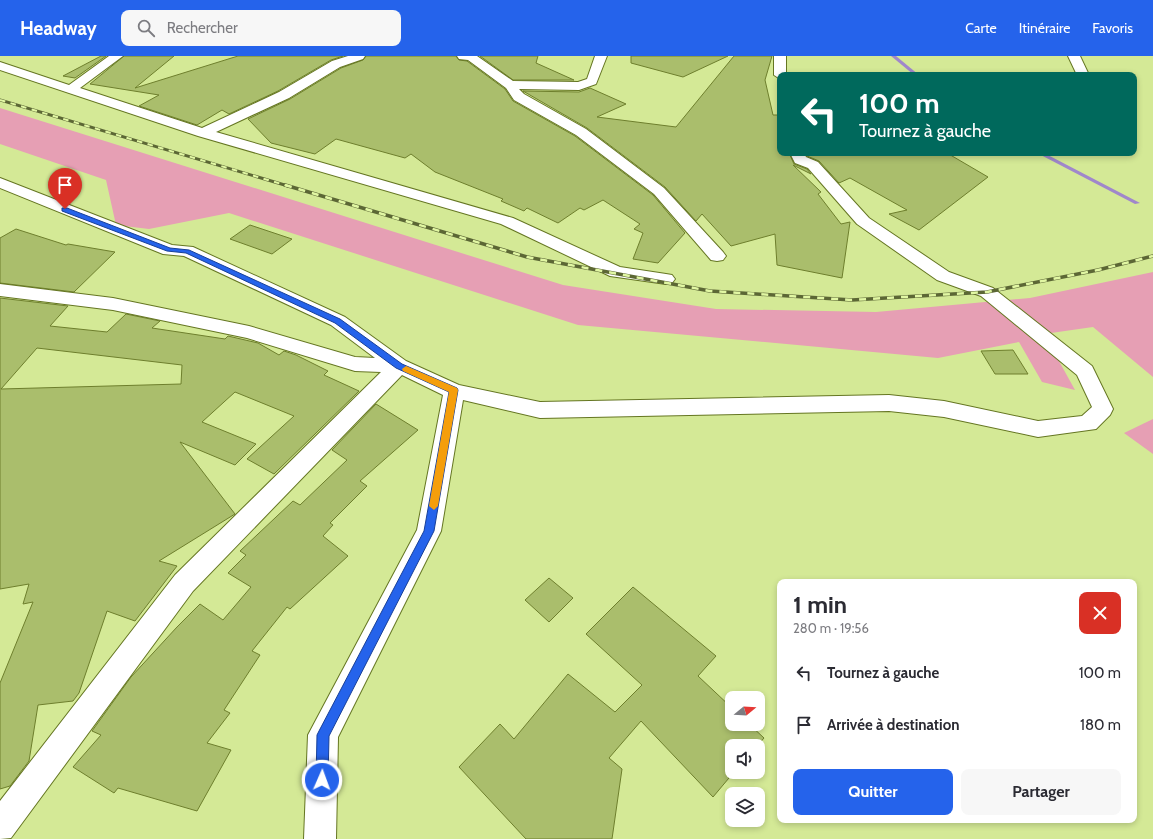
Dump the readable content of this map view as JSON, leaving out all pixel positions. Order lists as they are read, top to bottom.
{
  "north": "right",
  "page": {
    "header": "Headway",
    "search": "Rechercher",
    "nav": ["Carte", "Itinéraire", "Favoris"],
    "turn": ["100 m", "Tournez à gauche"],
    "heading": ["1 min", "280 m · 19:56"],
    "list": [
      {
        "name": "Tournez à gauche",
        "value": "100 m"
      },
      {
        "name": "Arrivée à destination",
        "value": "180 m"
      }
    ],
    "buttons": ["Quitter", "Partager"]
  }
}
